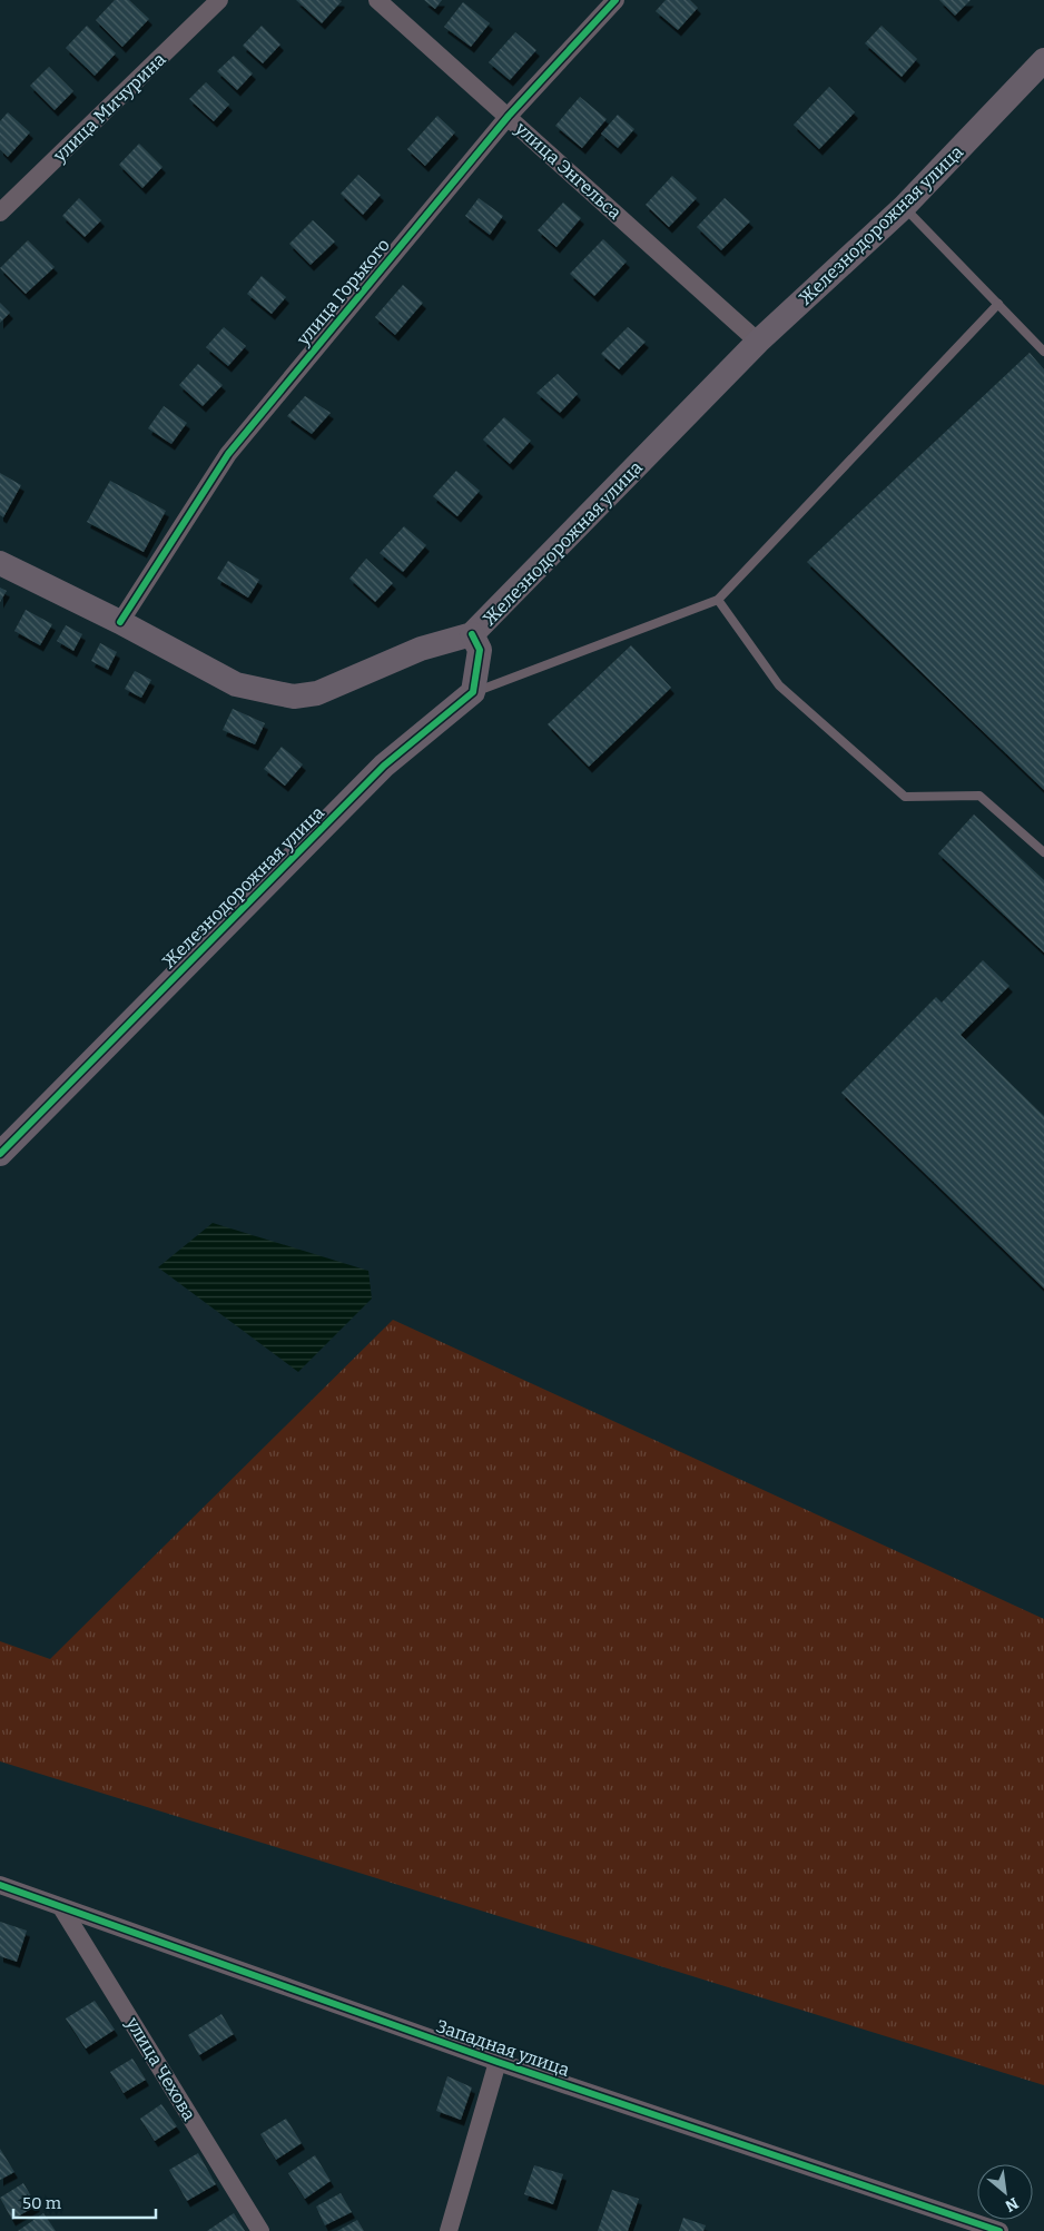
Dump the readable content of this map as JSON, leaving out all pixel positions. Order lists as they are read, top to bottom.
{
  "streets": {
    "main road": ["Железнодорожная улица"],
    "street": [
      "улица Мичурина",
      "улица Энгельса",
      "улица Горького",
      "Западная улица",
      "улица Чехова"
    ]
  },
  "crossings": [
    ["улица Энгельса", "Железнодорожная улица"],
    ["улица Энгельса", "улица Горького"],
    ["Западная улица", "улица Чехова"]
  ],
  "scale_bar": "50 m",
  "north": "bottom right"
}
